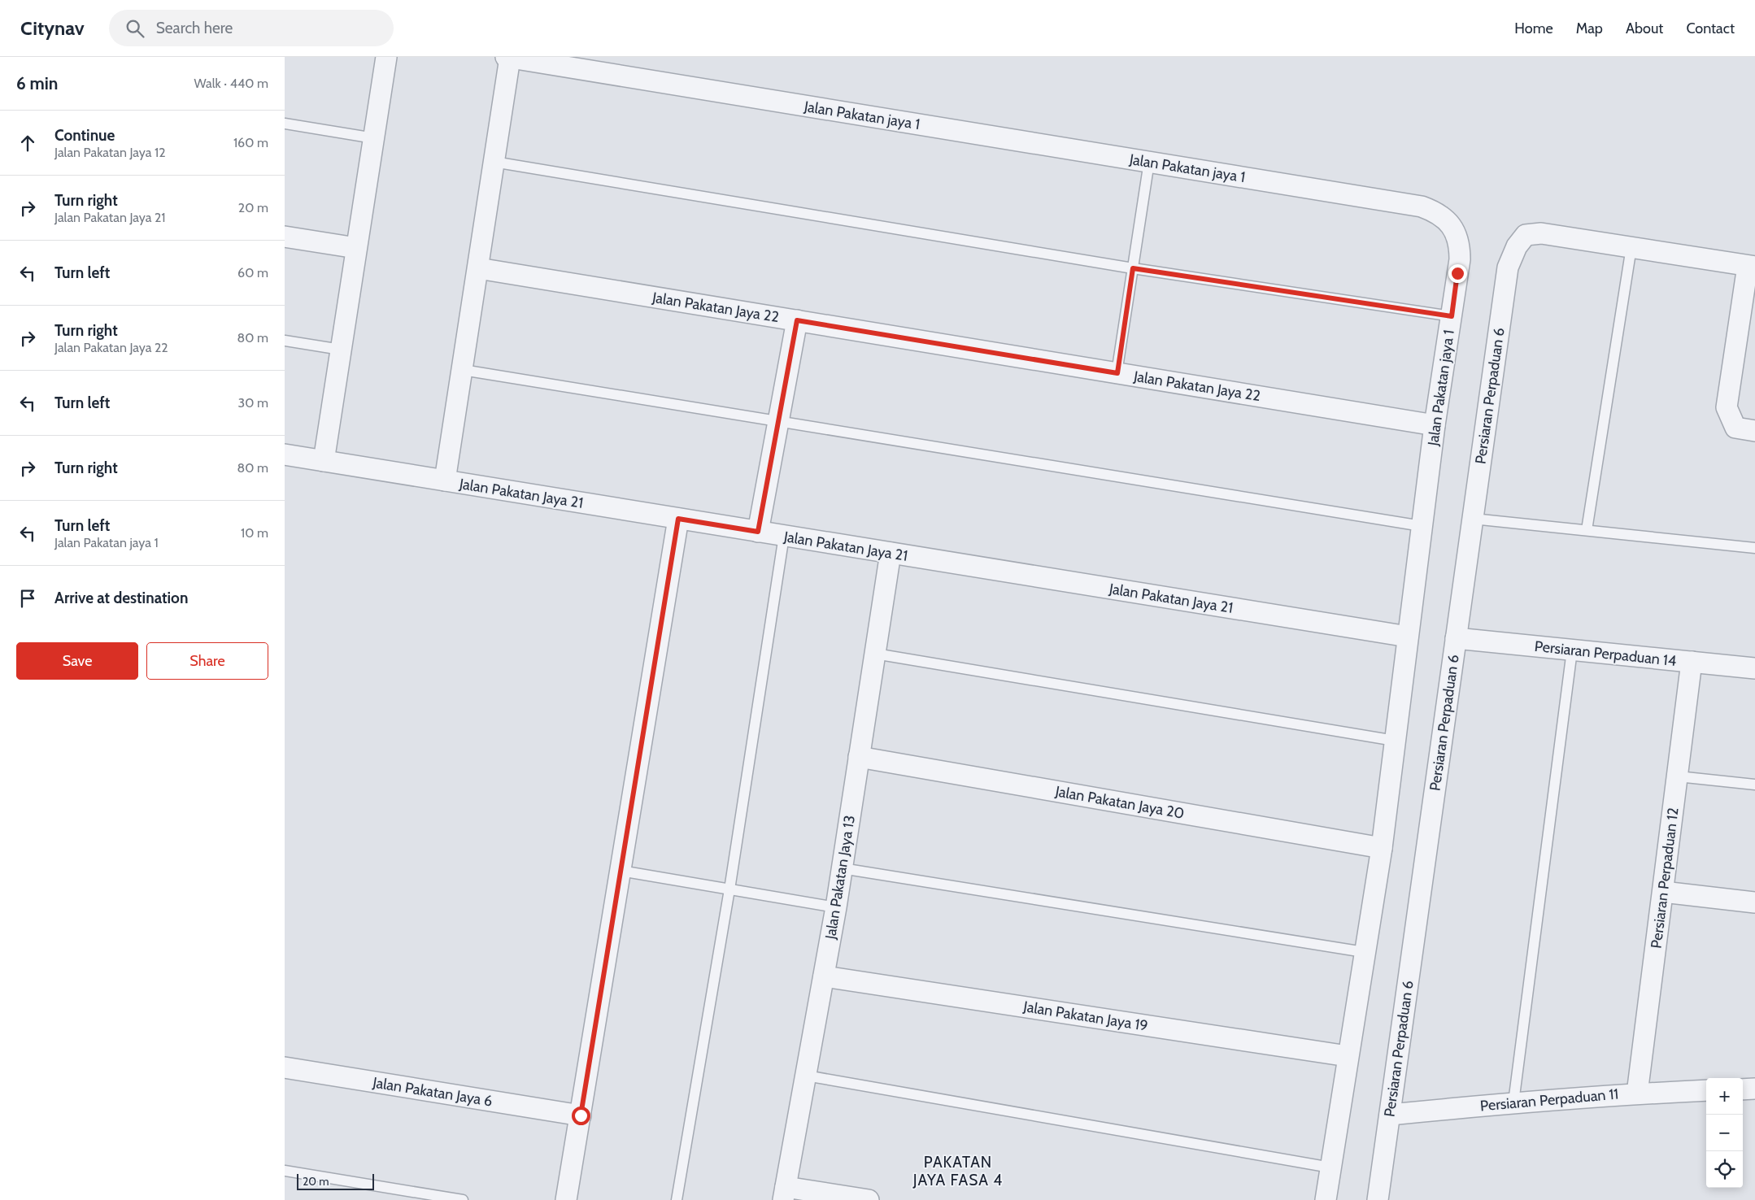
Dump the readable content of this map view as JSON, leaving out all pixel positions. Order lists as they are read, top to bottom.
{
  "streets": {
    "street": [
      "Jalan Pakatan jaya 1",
      "Jalan Pakatan Jaya 22",
      "Persiaran Perpaduan 6",
      "Jalan Pakatan Jaya 21",
      "Persiaran Perpaduan 14",
      "Jalan Pakatan Jaya 20",
      "Jalan Pakatan Jaya 13",
      "Persiaran Perpaduan 12",
      "Jalan Pakatan Jaya 19",
      "Jalan Pakatan Jaya 6",
      "Persiaran Perpaduan 11"
    ]
  },
  "crossings": [
    ["Jalan Pakatan jaya 1", "Jalan Pakatan Jaya 22"],
    ["Jalan Pakatan jaya 1", "Jalan Pakatan Jaya 21"],
    ["Jalan Pakatan jaya 1", "Jalan Pakatan Jaya 20"],
    ["Jalan Pakatan jaya 1", "Jalan Pakatan Jaya 19"],
    ["Persiaran Perpaduan 6", "Persiaran Perpaduan 14"],
    ["Persiaran Perpaduan 6", "Persiaran Perpaduan 11"],
    ["Jalan Pakatan Jaya 21", "Jalan Pakatan Jaya 13"],
    ["Persiaran Perpaduan 14", "Persiaran Perpaduan 12"],
    ["Jalan Pakatan Jaya 20", "Jalan Pakatan Jaya 13"],
    ["Jalan Pakatan Jaya 13", "Jalan Pakatan Jaya 19"],
    ["Persiaran Perpaduan 12", "Persiaran Perpaduan 11"]
  ],
  "districts": ["PAKATAN JAYA FASA 4"],
  "scale_bar": "20 m",
  "page": {
    "header": "Citynav",
    "search": "Search here",
    "nav": [
      "Home",
      "Map",
      "About",
      "Contact"
    ],
    "heading": ["6 min", "Walk · 440 m"],
    "list": [
      ["Continue", "Jalan Pakatan Jaya 12", "160 m"],
      ["Turn right", "Jalan Pakatan Jaya 21", "20 m"],
      ["Turn left", "60 m"],
      ["Turn right", "Jalan Pakatan Jaya 22", "80 m"],
      ["Turn left", "30 m"],
      ["Turn right", "80 m"],
      ["Turn left", "Jalan Pakatan jaya 1", "10 m"],
      "Arrive at destination"
    ],
    "buttons": ["Save", "Share"],
    "map_buttons": ["+", "−"],
    "scale": "20 m"
  }
}
